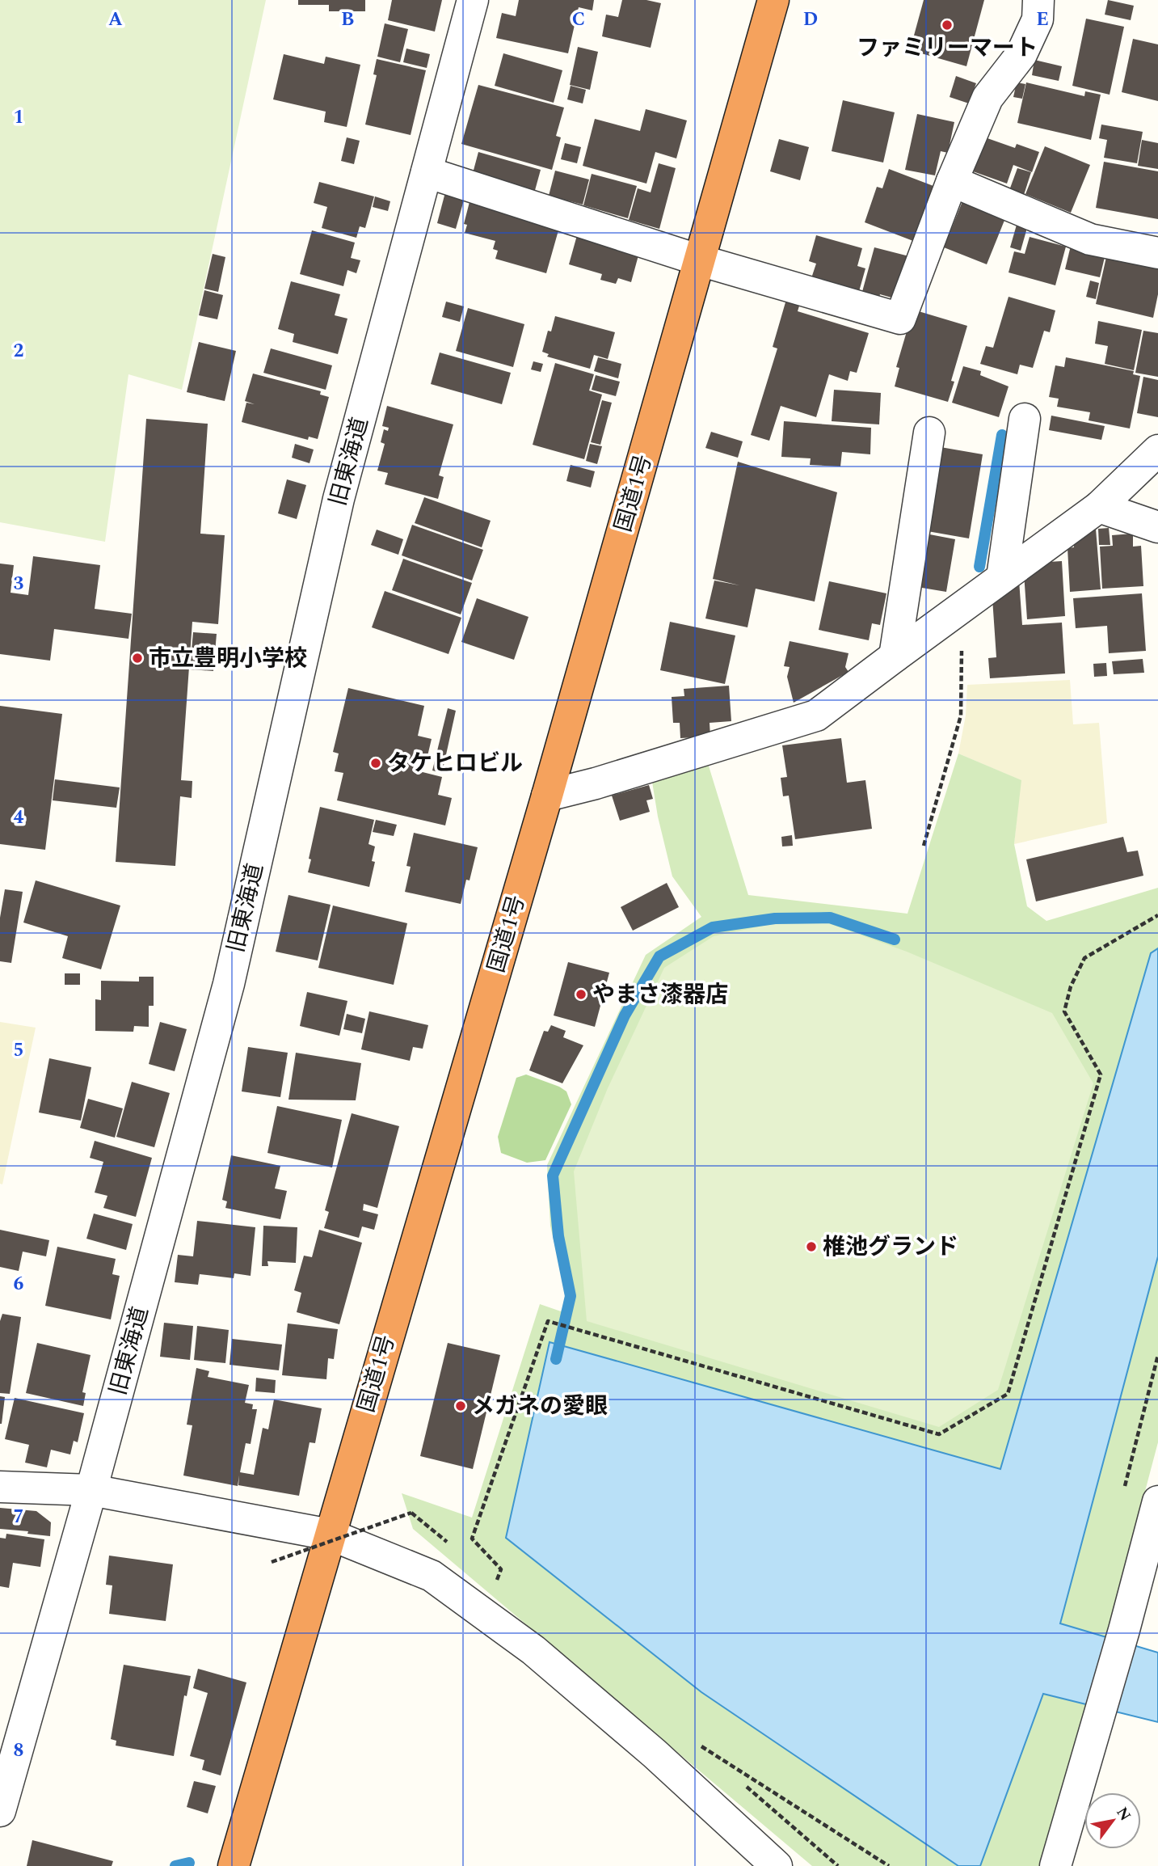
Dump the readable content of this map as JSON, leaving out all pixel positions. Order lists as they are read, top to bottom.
{
  "streets": {
    "highway": ["国道1号"],
    "street": ["旧東海道"]
  },
  "places": [
    "ファミリーマート",
    "市立豊明小学校",
    "タケヒロビル",
    "やまさ漆器店",
    "椎池グランド",
    "メガネの愛眼"
  ],
  "north": "top right",
  "grid": {
    "columns": [
      "A",
      "B",
      "C",
      "D",
      "E"
    ],
    "rows": [
      "1",
      "2",
      "3",
      "4",
      "5",
      "6",
      "7",
      "8"
    ]
  }
}
